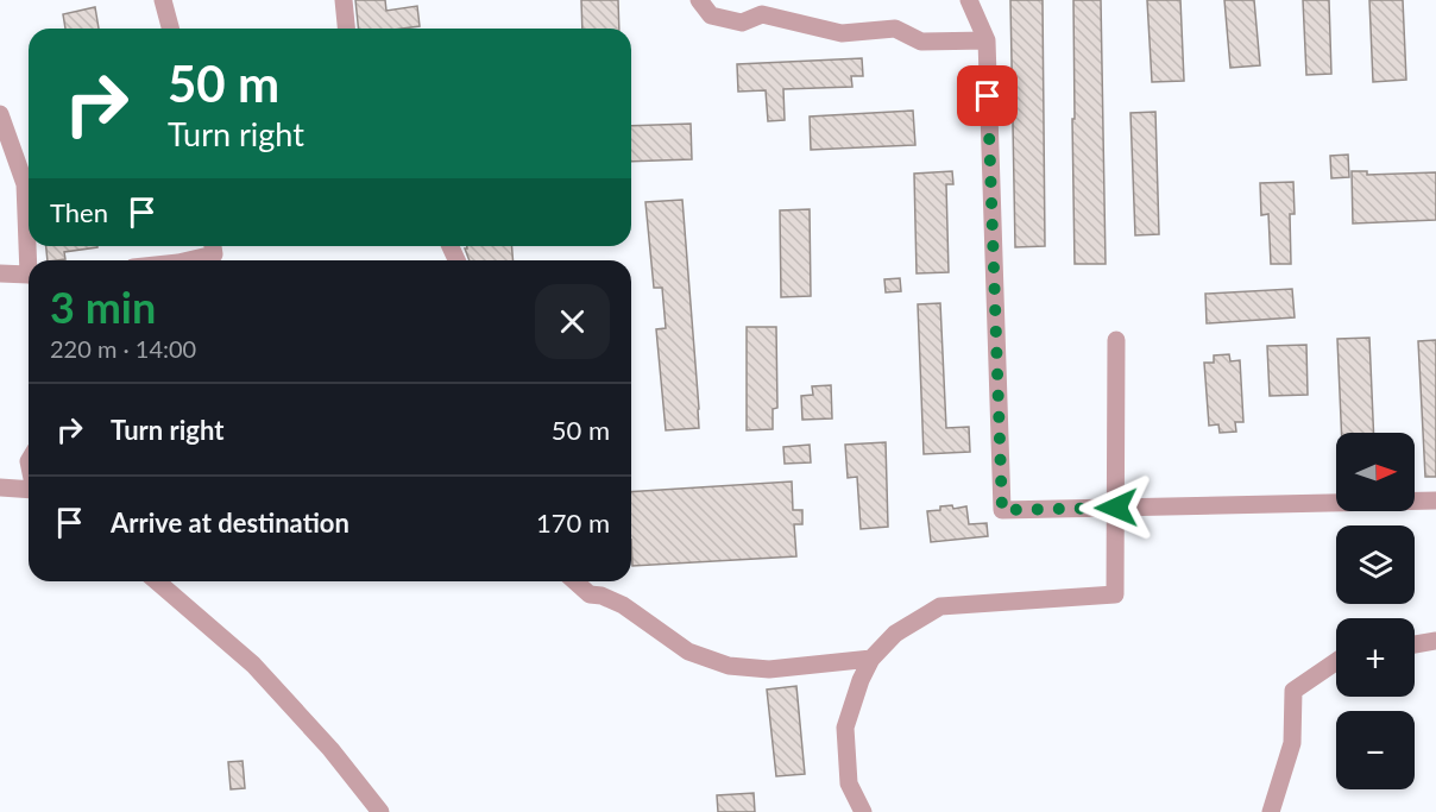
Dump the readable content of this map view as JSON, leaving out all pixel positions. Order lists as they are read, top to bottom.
{
  "north": "right",
  "page": {
    "turn": ["50 m", "Turn right"],
    "then": "Then",
    "heading": ["3 min", "220 m · 14:00"],
    "list": [
      {
        "name": "Turn right",
        "value": "50 m"
      },
      {
        "name": "Arrive at destination",
        "value": "170 m"
      }
    ],
    "map_buttons": ["+", "−"]
  }
}
